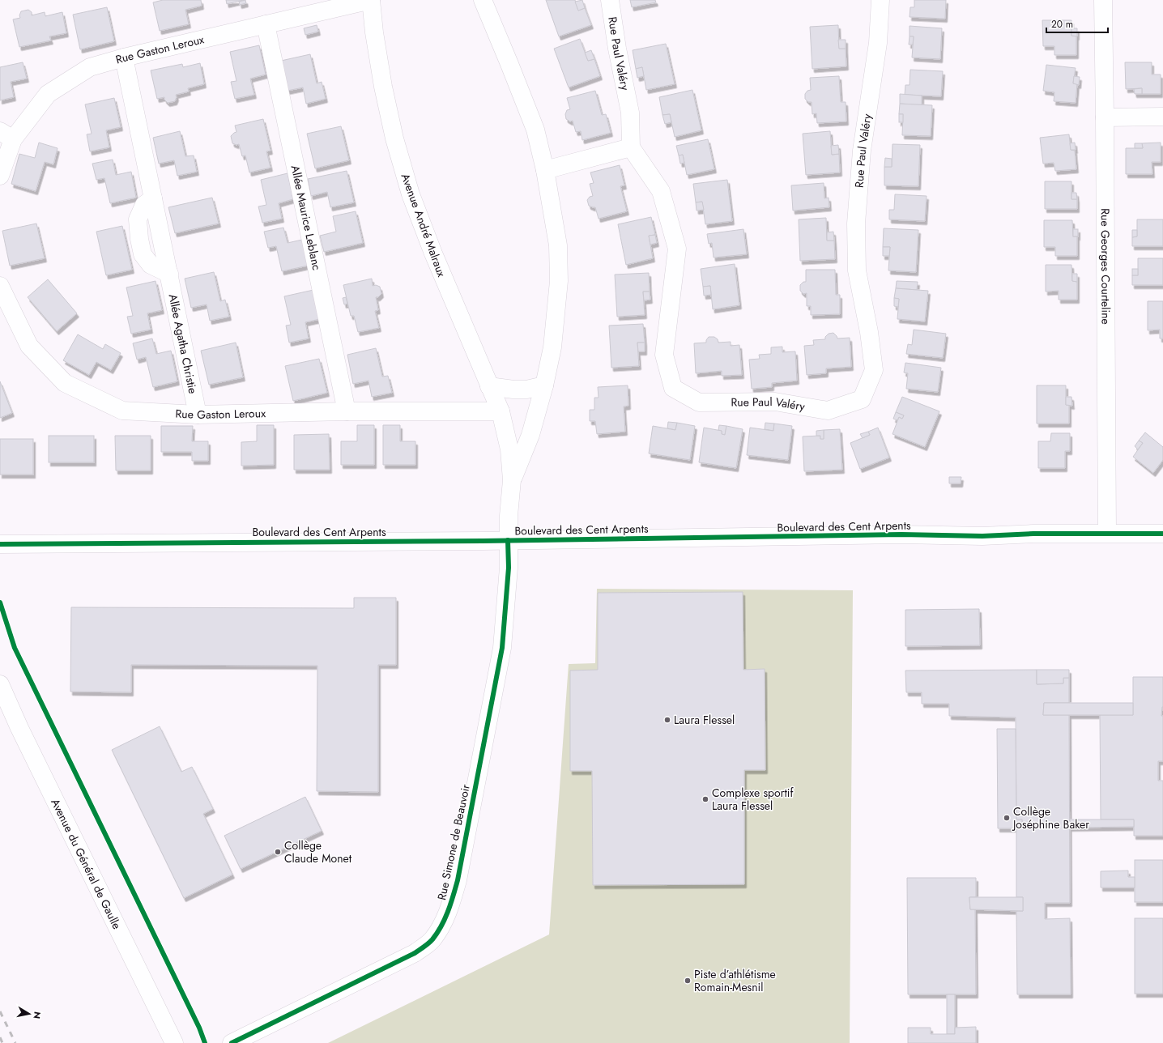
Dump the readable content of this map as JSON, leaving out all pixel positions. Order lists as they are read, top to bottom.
{
  "streets": {
    "street": [
      "Rue Gaston Leroux",
      "Rue Paul Valéry",
      "Allée Maurice Leblanc",
      "Avenue André Malraux",
      "Rue Georges Courteline",
      "Allée Agatha Christie",
      "Boulevard des Cent Arpents",
      "Rue Simone de Beauvoir",
      "Avenue du Général de Gaulle"
    ]
  },
  "crossings": [
    ["Rue Gaston Leroux", "Allée Maurice Leblanc"],
    ["Rue Gaston Leroux", "Avenue André Malraux"],
    ["Rue Gaston Leroux", "Allée Agatha Christie"],
    ["Avenue André Malraux", "Boulevard des Cent Arpents"],
    ["Avenue André Malraux", "Rue Simone de Beauvoir"],
    ["Rue Georges Courteline", "Boulevard des Cent Arpents"],
    ["Boulevard des Cent Arpents", "Rue Simone de Beauvoir"]
  ],
  "places": [
    "Laura Flessel",
    "Complexe sportif Laura Flessel",
    "Collège Joséphine Baker",
    "Collège Claude Monet",
    "Piste d’athlétisme Romain-Mesnil"
  ],
  "scale_bar": "20 m",
  "north": "right"
}
